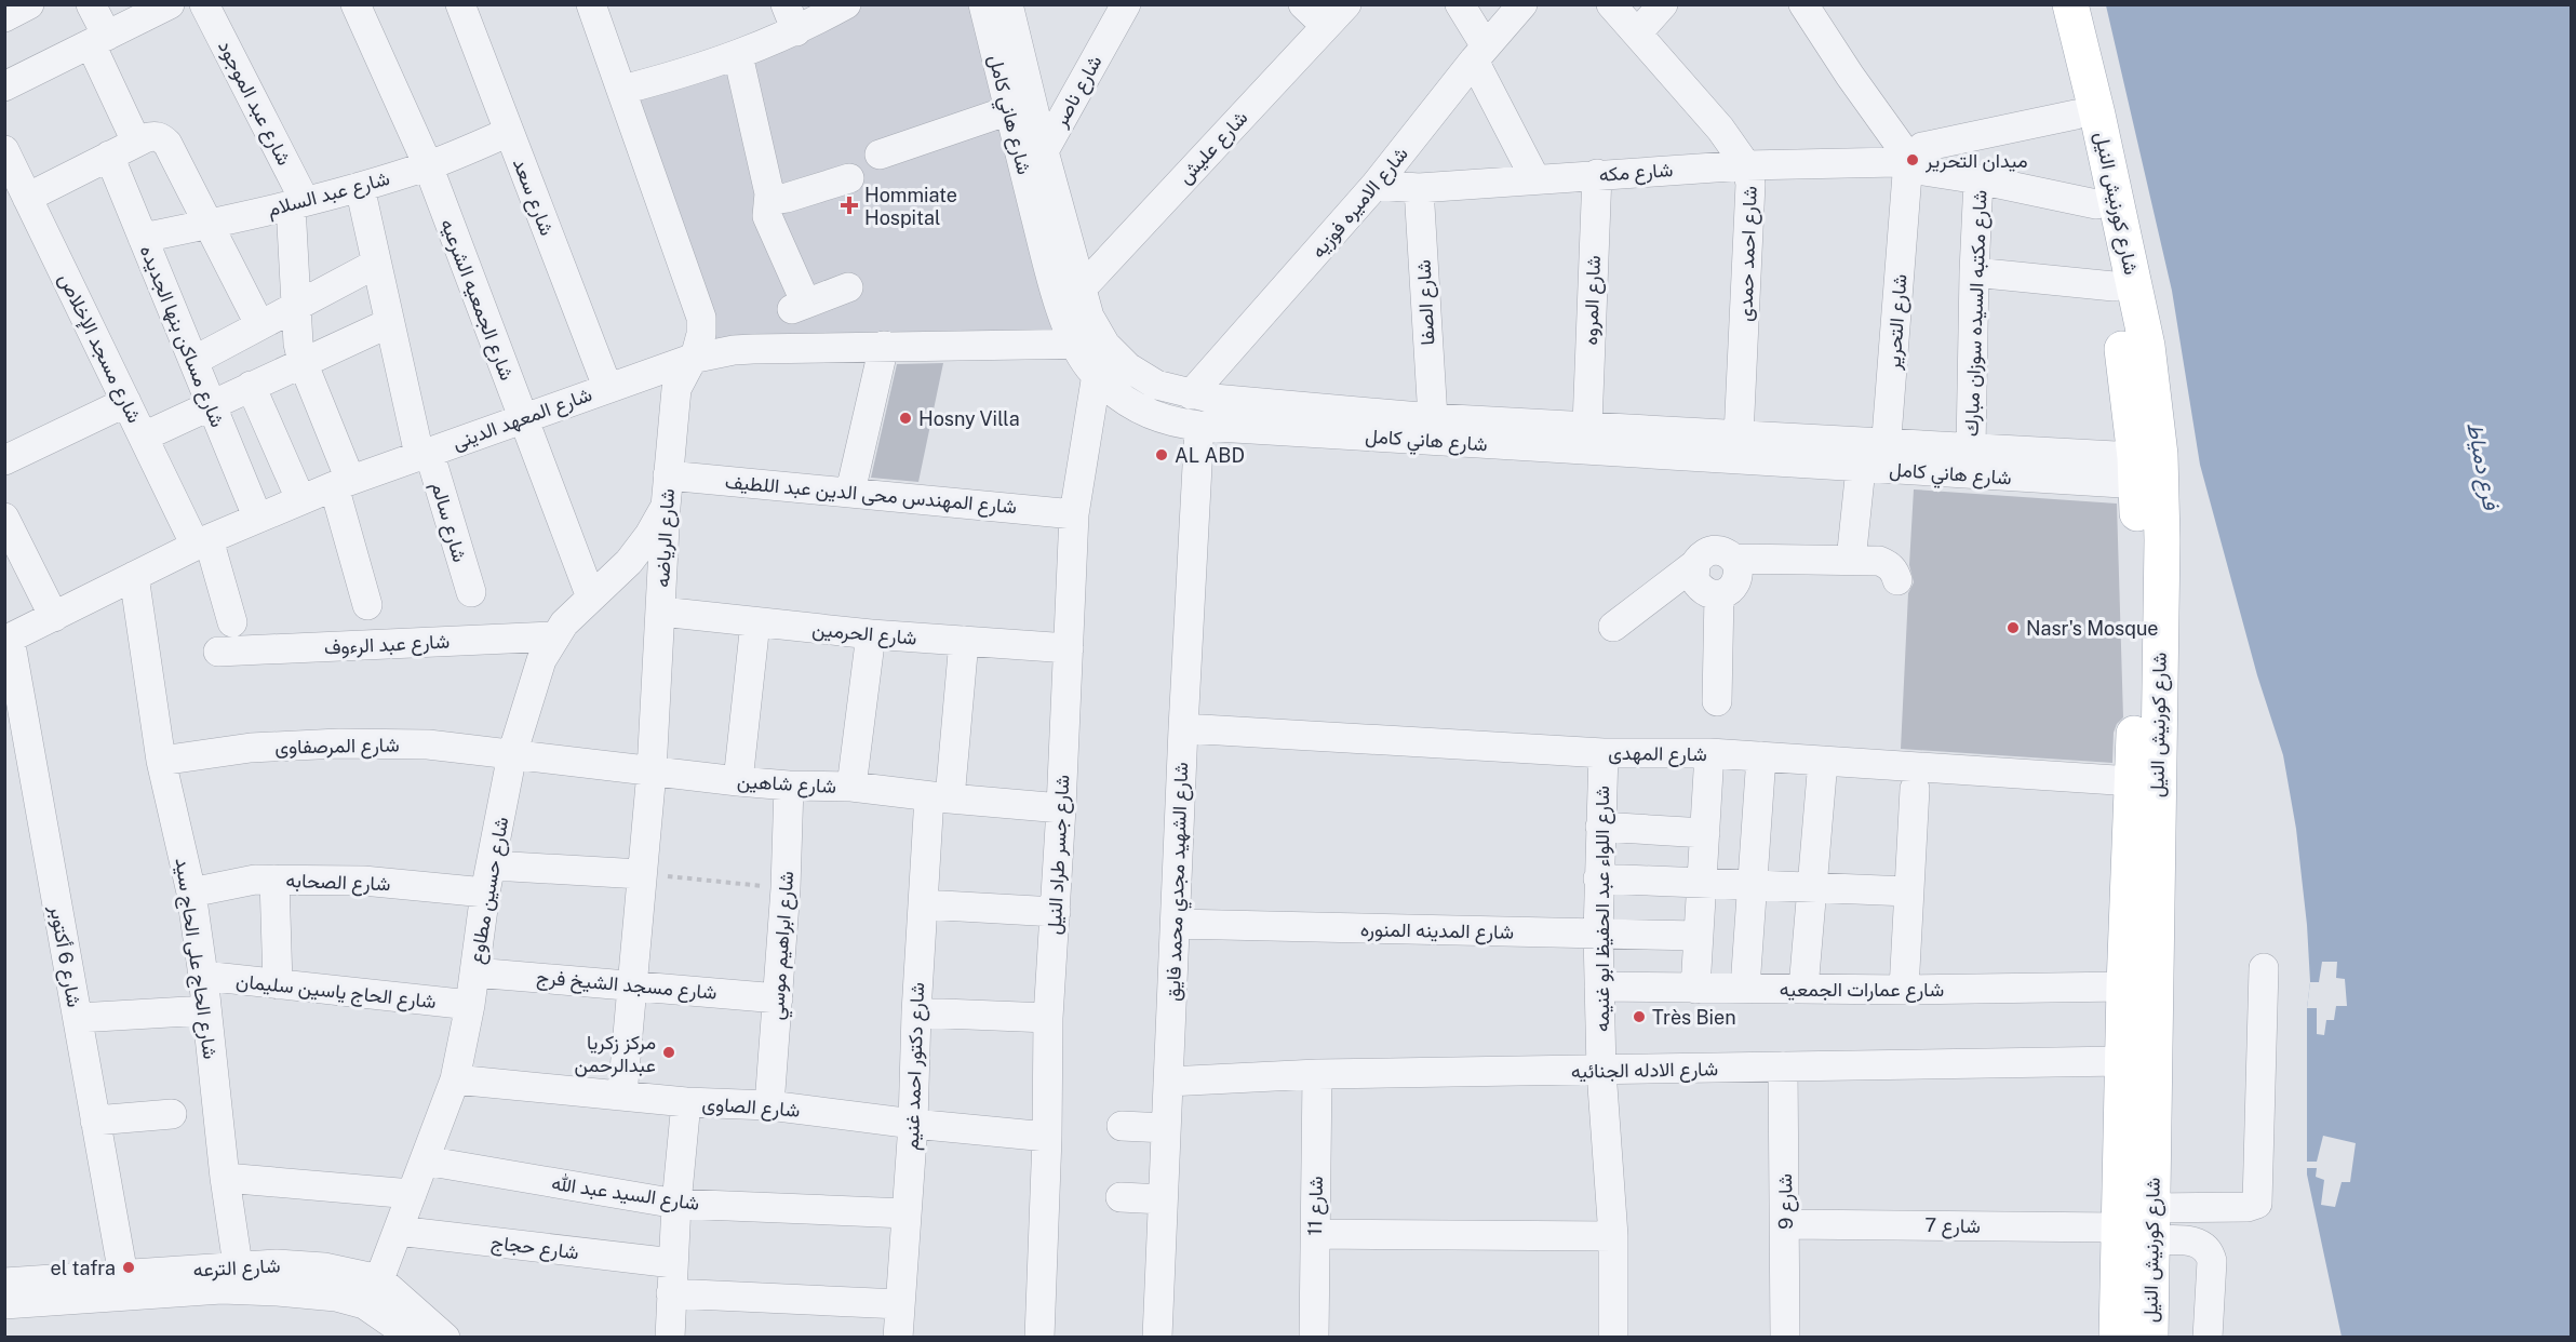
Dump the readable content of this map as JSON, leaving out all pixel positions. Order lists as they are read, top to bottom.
{
  "streets": {
    "main road": ["شارع كورنيش النيل"],
    "street": [
      "شارع ناصر",
      "شارع عبد الموجود",
      "شارع هاني كامل",
      "شارع عليش",
      "شارع مكه",
      "شارع عبد السلام",
      "شارع سعد",
      "شارع الاميره فوزيه",
      "شارع احمد حمدى",
      "شارع الجمعيه الشرعيه",
      "شارع المروه",
      "شارع الصفا",
      "شارع مكتبه السيده سوزان مبارك",
      "شارع التحرير",
      "شارع مساكن بنها الجديده",
      "شارع مسجد الإخلاص",
      "شارع المعهد الدينى",
      "شارع المهندس محى الدين عبد اللطيف",
      "شارع سالم",
      "شارع الرياضه",
      "شارع الحرمين",
      "شارع عبد الرءوف",
      "شارع المرصفاوى",
      "شارع المهدى",
      "شارع شاهين",
      "شارع جسر طراد النيل",
      "شارع الصحابه",
      "شارع الشهيد مجدي محمد فايق",
      "شارع حسين مطاوع",
      "شارع اللواء عبد الحفيظ ابو غنيمه",
      "شارع المدينه المنوره",
      "شارع ابراهيم موسي",
      "شارع 6 أكتوبر",
      "شارع الحاج على الحاج سيد",
      "شارع مسجد الشيخ فرج",
      "شارع عمارات الجمعيه",
      "شارع الحاج ياسين سليمان",
      "شارع دكتور احمد غنيم",
      "شارع الادله الجنائيه",
      "شارع الصاوى",
      "شارع السيد عبد الله",
      "شارع 9",
      "شارع 11",
      "شارع 7",
      "شارع حجاج",
      "شارع الترعه"
    ]
  },
  "crossings": [
    ["شارع ناصر", "شارع هاني كامل"],
    ["شارع عبد الموجود", "شارع عبد السلام"],
    ["شارع هاني كامل", "شارع عليش"],
    ["شارع هاني كامل", "شارع الاميره فوزيه"],
    ["شارع هاني كامل", "شارع كورنيش النيل"],
    ["شارع هاني كامل", "شارع احمد حمدى"],
    ["شارع هاني كامل", "شارع المروه"],
    ["شارع هاني كامل", "شارع الصفا"],
    ["شارع هاني كامل", "شارع مكتبه السيده سوزان مبارك"],
    ["شارع هاني كامل", "شارع التحرير"],
    ["شارع هاني كامل", "شارع المعهد الدينى"],
    ["شارع هاني كامل", "شارع جسر طراد النيل"],
    ["شارع هاني كامل", "شارع الشهيد مجدي محمد فايق"],
    ["شارع مكه", "شارع الاميره فوزيه"],
    ["شارع مكه", "شارع كورنيش النيل"],
    ["شارع مكه", "شارع احمد حمدى"],
    ["شارع مكه", "شارع المروه"],
    ["شارع مكه", "شارع الصفا"],
    ["شارع مكه", "شارع التحرير"],
    ["شارع عبد السلام", "شارع سعد"],
    ["شارع عبد السلام", "شارع الجمعيه الشرعيه"],
    ["شارع عبد السلام", "شارع مساكن بنها الجديده"],
    ["شارع عبد السلام", "شارع سالم"],
    ["شارع سعد", "شارع المعهد الدينى"],
    ["شارع كورنيش النيل", "شارع المهدى"],
    ["شارع كورنيش النيل", "شارع عمارات الجمعيه"],
    ["شارع كورنيش النيل", "شارع الادله الجنائيه"],
    ["شارع كورنيش النيل", "شارع 7"],
    ["شارع الجمعيه الشرعيه", "شارع المعهد الدينى"],
    ["شارع الجمعيه الشرعيه", "شارع حسين مطاوع"],
    ["شارع مساكن بنها الجديده", "شارع المعهد الدينى"],
    ["شارع مسجد الإخلاص", "شارع المعهد الدينى"],
    ["شارع المعهد الدينى", "شارع سالم"],
    ["شارع المعهد الدينى", "شارع الرياضه"],
    ["شارع المعهد الدينى", "شارع 6 أكتوبر"],
    ["شارع المعهد الدينى", "شارع الحاج على الحاج سيد"],
    ["شارع المهندس محى الدين عبد اللطيف", "شارع الرياضه"],
    ["شارع المهندس محى الدين عبد اللطيف", "شارع جسر طراد النيل"],
    ["شارع الرياضه", "شارع الحرمين"],
    ["شارع الرياضه", "شارع شاهين"],
    ["شارع الرياضه", "شارع الصحابه"],
    ["شارع الرياضه", "شارع حسين مطاوع"],
    ["شارع الرياضه", "شارع مسجد الشيخ فرج"],
    ["شارع الرياضه", "شارع الصاوى"],
    ["شارع الحرمين", "شارع جسر طراد النيل"],
    ["شارع الحرمين", "شارع دكتور احمد غنيم"],
    ["شارع عبد الرءوف", "شارع حسين مطاوع"],
    ["شارع المرصفاوى", "شارع شاهين"],
    ["شارع المرصفاوى", "شارع حسين مطاوع"],
    ["شارع المرصفاوى", "شارع الحاج على الحاج سيد"],
    ["شارع المهدى", "شارع الشهيد مجدي محمد فايق"],
    ["شارع المهدى", "شارع اللواء عبد الحفيظ ابو غنيمه"],
    ["شارع شاهين", "شارع جسر طراد النيل"],
    ["شارع شاهين", "شارع حسين مطاوع"],
    ["شارع شاهين", "شارع ابراهيم موسي"],
    ["شارع شاهين", "شارع دكتور احمد غنيم"],
    ["شارع جسر طراد النيل", "شارع الصاوى"],
    ["شارع الصحابه", "شارع حسين مطاوع"],
    ["شارع الصحابه", "شارع الحاج على الحاج سيد"],
    ["شارع الشهيد مجدي محمد فايق", "شارع المدينه المنوره"],
    ["شارع الشهيد مجدي محمد فايق", "شارع الادله الجنائيه"],
    ["شارع حسين مطاوع", "شارع مسجد الشيخ فرج"],
    ["شارع حسين مطاوع", "شارع الحاج ياسين سليمان"],
    ["شارع حسين مطاوع", "شارع الصاوى"],
    ["شارع حسين مطاوع", "شارع السيد عبد الله"],
    ["شارع حسين مطاوع", "شارع حجاج"],
    ["شارع حسين مطاوع", "شارع الترعه"],
    ["شارع اللواء عبد الحفيظ ابو غنيمه", "شارع المدينه المنوره"],
    ["شارع اللواء عبد الحفيظ ابو غنيمه", "شارع عمارات الجمعيه"],
    ["شارع اللواء عبد الحفيظ ابو غنيمه", "شارع الادله الجنائيه"],
    ["شارع ابراهيم موسي", "شارع مسجد الشيخ فرج"],
    ["شارع ابراهيم موسي", "شارع الصاوى"],
    ["شارع 6 أكتوبر", "شارع الترعه"],
    ["شارع الحاج على الحاج سيد", "شارع الحاج ياسين سليمان"],
    ["شارع الحاج على الحاج سيد", "شارع الترعه"],
    ["شارع دكتور احمد غنيم", "شارع الصاوى"],
    ["شارع دكتور احمد غنيم", "شارع السيد عبد الله"],
    ["شارع الادله الجنائيه", "شارع 9"],
    ["شارع الادله الجنائيه", "شارع 11"],
    ["شارع 9", "شارع 7"]
  ],
  "water": ["فرع دمياط"],
  "places": {
    "other": [
      "ميدان التحرير",
      "Hosny Villa",
      "AL ABD",
      "Nasr's Mosque",
      "Très Bien",
      "مركز زكريا عبدالرحمن",
      "el tafra"
    ],
    "health": ["Hommiate Hospital"]
  }
}
